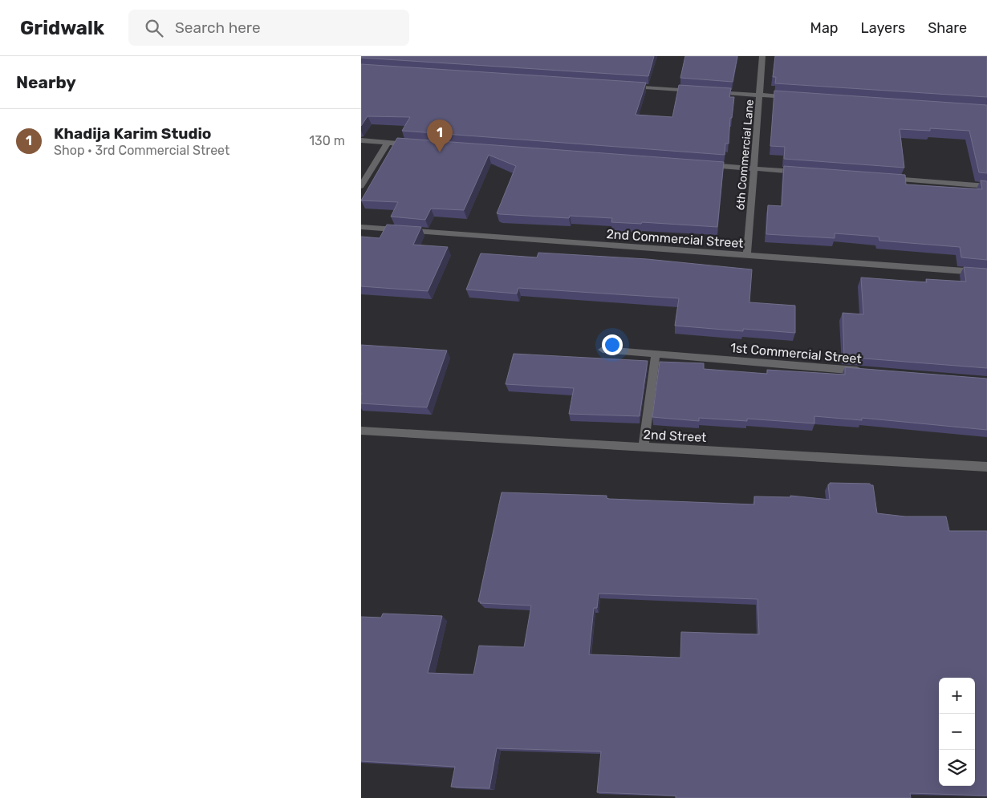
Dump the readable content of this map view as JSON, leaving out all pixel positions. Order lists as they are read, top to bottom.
{
  "streets": {
    "street": [
      "6th Commercial Lane",
      "2nd Commercial Street",
      "1st Commercial Street",
      "2nd Street"
    ]
  },
  "crossings": [
    ["6th Commercial Lane", "2nd Commercial Street"]
  ],
  "page": {
    "header": "Gridwalk",
    "search": "Search here",
    "nav": ["Map", "Layers", "Share"],
    "heading": "Nearby",
    "list": [
      {
        "mark": "1",
        "name": "Khadija Karim Studio",
        "note": "Shop · 3rd Commercial Street",
        "value": "130 m"
      }
    ],
    "pins": "1",
    "map_buttons": ["+", "−"]
  }
}
